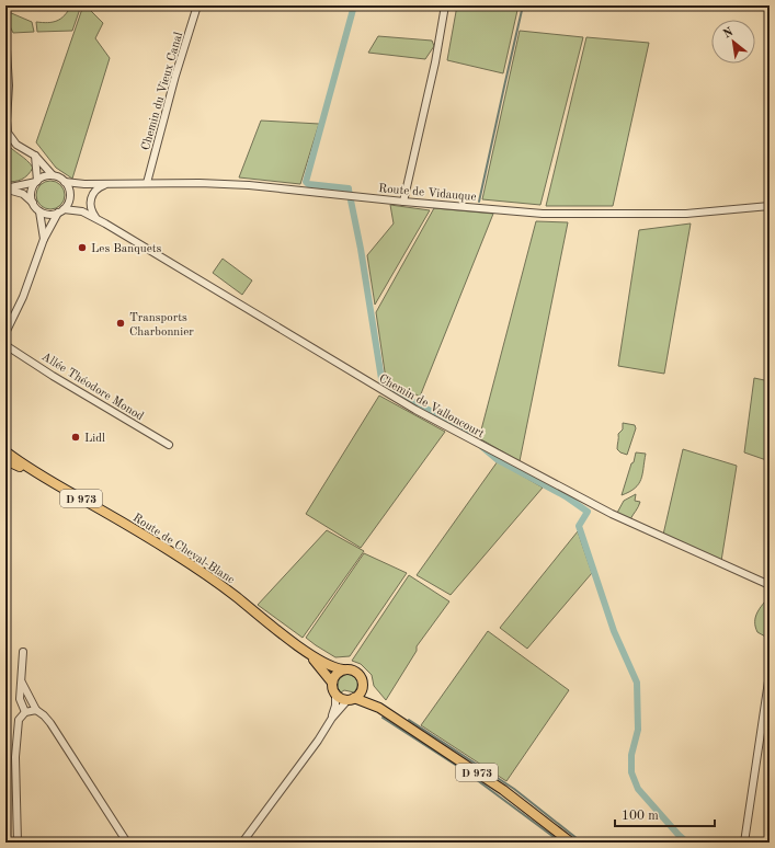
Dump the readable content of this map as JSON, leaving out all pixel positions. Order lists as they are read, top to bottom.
{
  "streets": {
    "main road": ["D 973", "Route de Cheval-Blanc"],
    "street": [
      "Chemin du Vieux Canal",
      "Route de Vidauque",
      "Allée Théodore Monod",
      "Chemin de Valloncourt"
    ]
  },
  "crossings": [
    ["Chemin du Vieux Canal", "Route de Vidauque"],
    ["Route de Vidauque", "Chemin de Valloncourt"],
    ["D 973", "Route de Cheval-Blanc"]
  ],
  "places": ["Les Banquets", "Transports Charbonnier", "Lidl"],
  "scale_bar": "100 m",
  "north": "top left"
}
